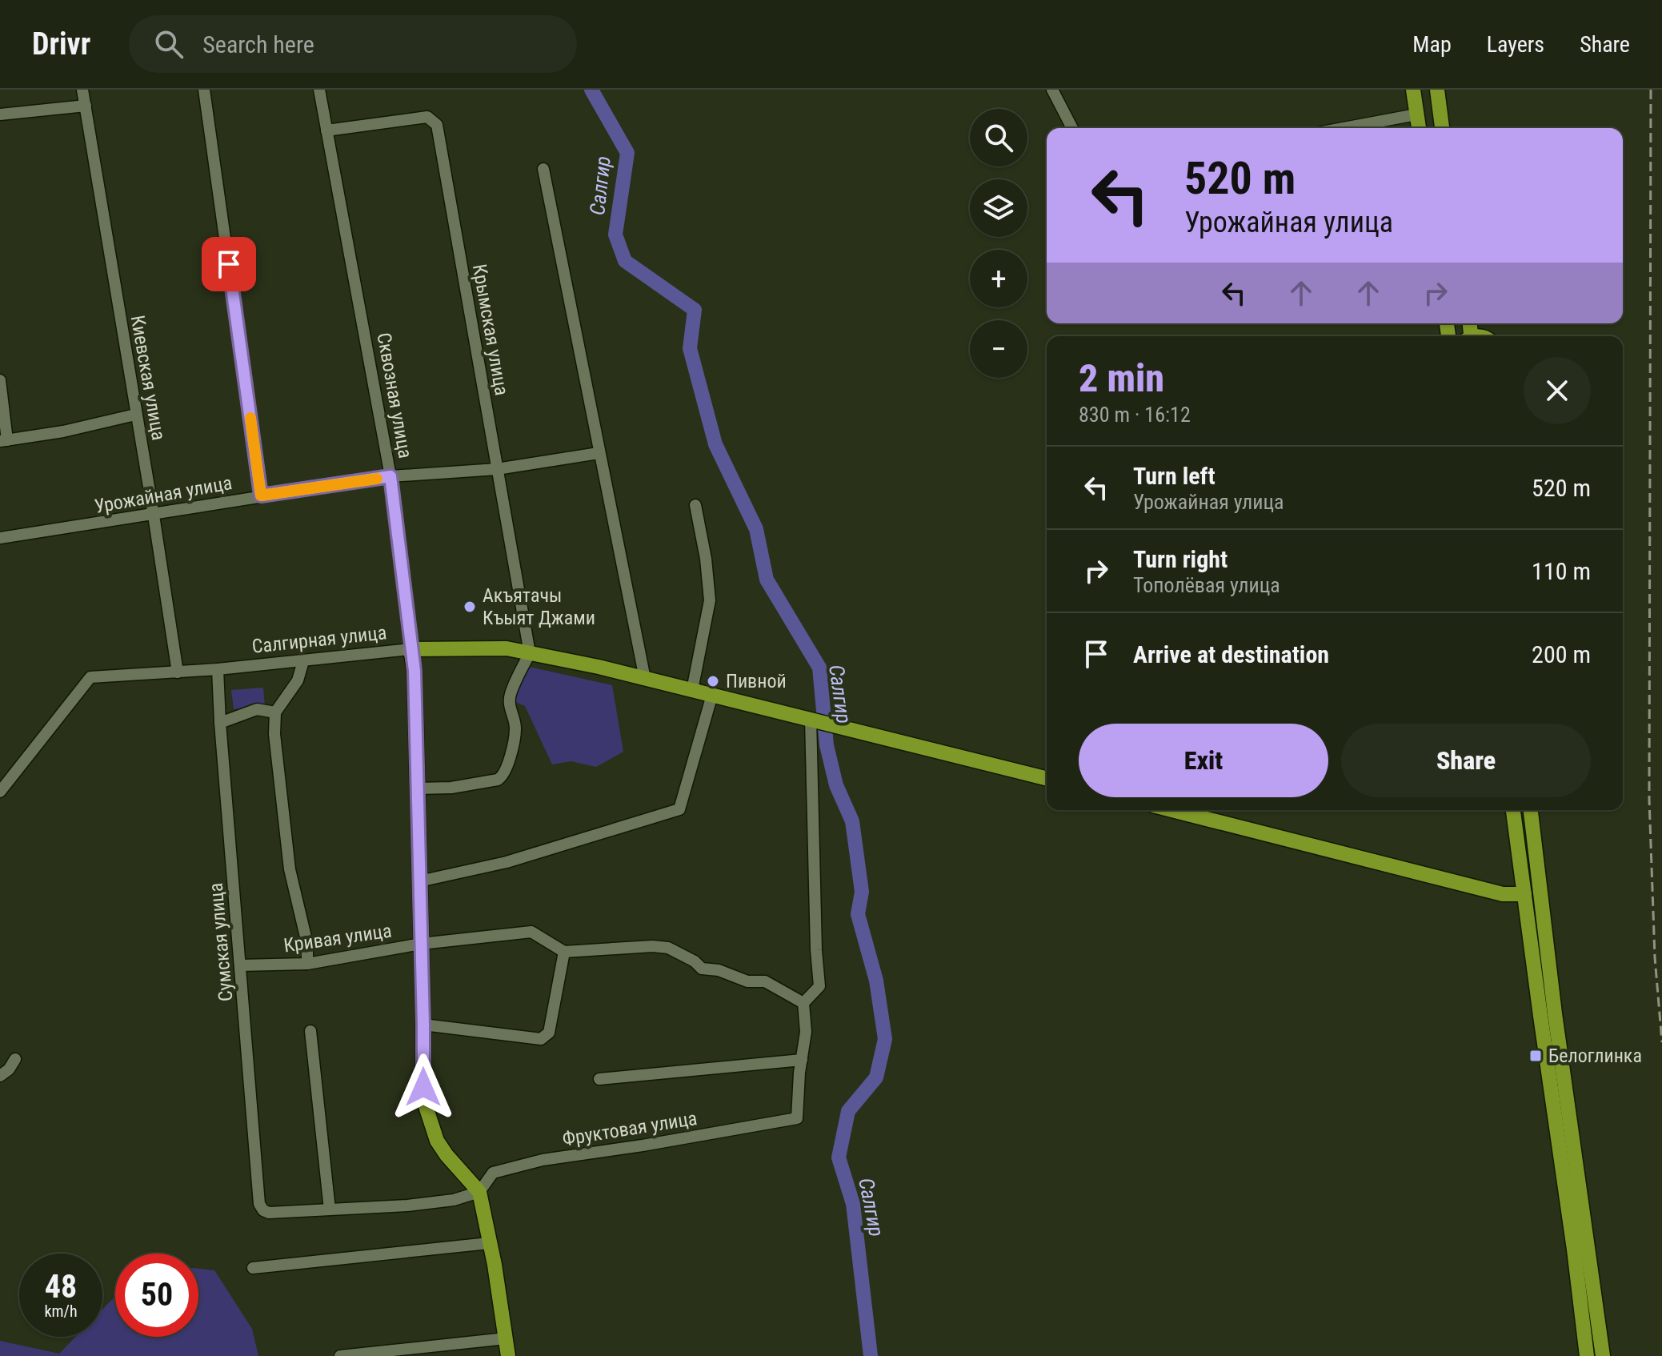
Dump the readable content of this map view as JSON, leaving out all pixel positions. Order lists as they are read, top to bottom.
{
  "streets": {
    "main road": ["Сквозная улица", "Салгирная улица"],
    "street": [
      "Крымская улица",
      "Киевская улица",
      "Урожайная улица",
      "Кривая улица",
      "Сумская улица",
      "Фруктовая улица"
    ]
  },
  "crossings": [
    ["Крымская улица", "Сквозная улица"],
    ["Крымская улица", "Урожайная улица"],
    ["Крымская улица", "Салгирная улица"],
    ["Киевская улица", "Урожайная улица"],
    ["Киевская улица", "Салгирная улица"],
    ["Сквозная улица", "Урожайная улица"],
    ["Сквозная улица", "Салгирная улица"],
    ["Сквозная улица", "Кривая улица"],
    ["Сквозная улица", "Фруктовая улица"],
    ["Салгирная улица", "Сумская улица"],
    ["Кривая улица", "Сумская улица"]
  ],
  "water": ["Салгир"],
  "places": {
    "other": ["Акъятачы Къыят Джами", "Пивной"],
    "transit": ["Белоглинка"]
  },
  "page": {
    "header": "Drivr",
    "search": "Search here",
    "nav": ["Map", "Layers", "Share"],
    "map_buttons": ["+", "−"],
    "turn": ["520 m", "Урожайная улица"],
    "heading": ["2 min", "830 m · 16:12"],
    "list": [
      {
        "name": "Turn left",
        "note": "Урожайная улица",
        "value": "520 m"
      },
      {
        "name": "Turn right",
        "note": "Тополёвая улица",
        "value": "110 m"
      },
      {
        "name": "Arrive at destination",
        "value": "200 m"
      }
    ],
    "buttons": ["Exit", "Share"],
    "speed": "48 km/h",
    "limit": "50"
  }
}
